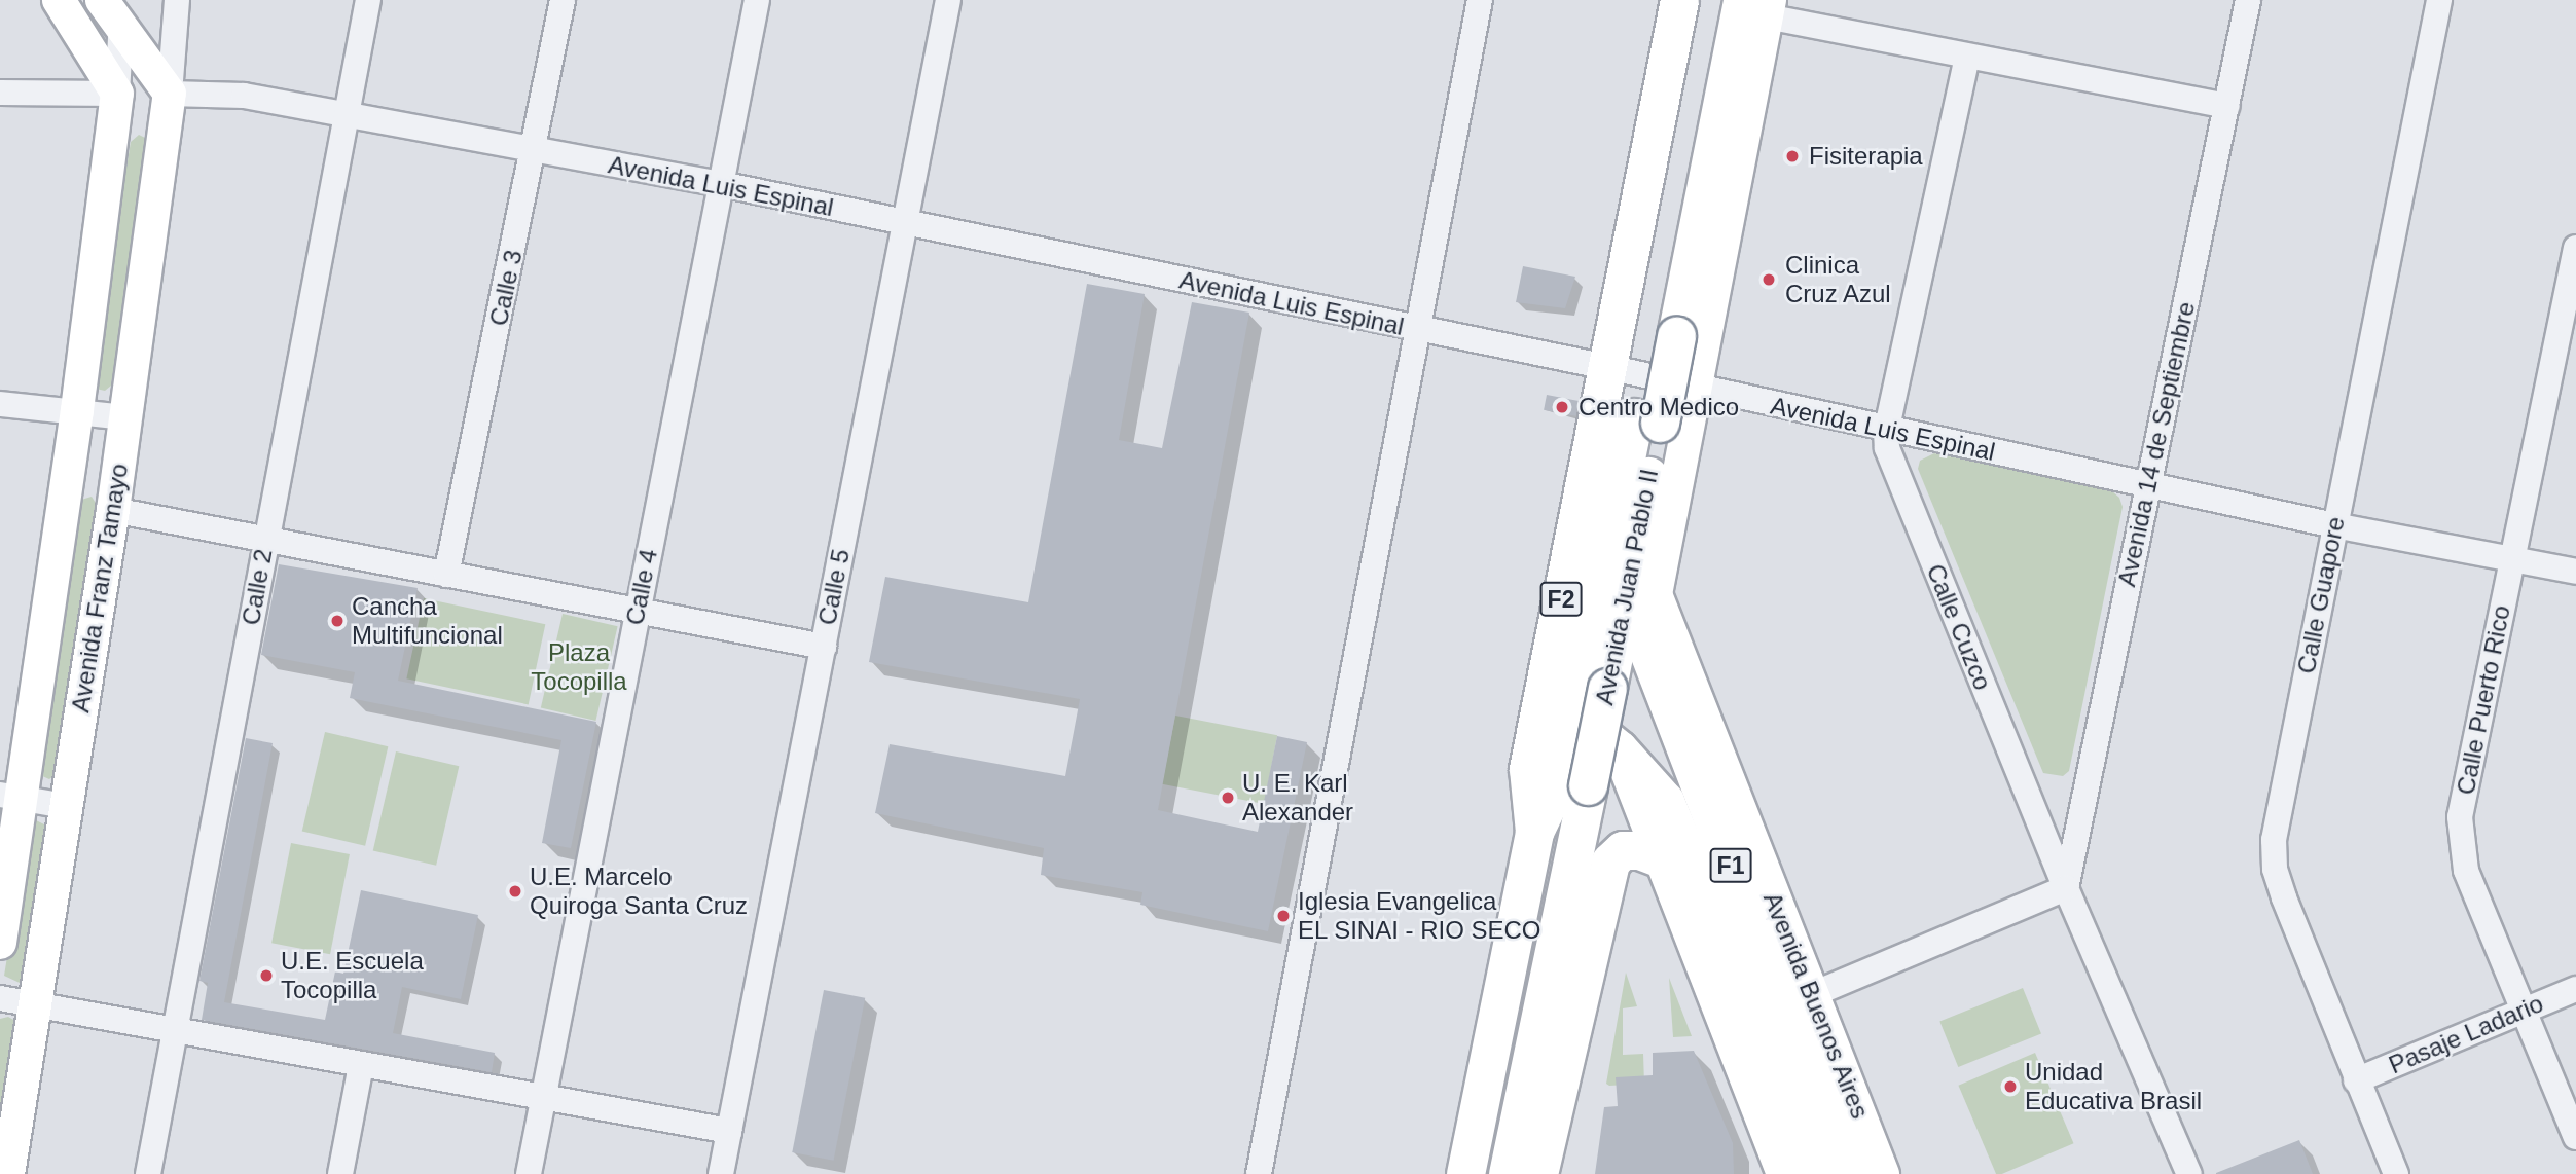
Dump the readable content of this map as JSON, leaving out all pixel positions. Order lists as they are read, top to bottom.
{
  "streets": {
    "highway": [
      "Avenida Juan Pablo II",
      "F2",
      "F1",
      "Avenida Buenos Aires"
    ],
    "main road": ["Avenida Luis Espinal", "Avenida Franz Tamayo"],
    "street": [
      "Calle 3",
      "Avenida 14 de Septiembre",
      "Calle 2",
      "Calle 4",
      "Calle 5",
      "Calle Guapore",
      "Calle Cuzco",
      "Calle Puerto Rico",
      "Pasaje Ladario"
    ]
  },
  "crossings": [
    ["Avenida Luis Espinal", "Calle 3"],
    ["Avenida Luis Espinal", "Avenida 14 de Septiembre"],
    ["Avenida Luis Espinal", "Calle 2"],
    ["Avenida Luis Espinal", "Calle 4"],
    ["Avenida Luis Espinal", "Calle 5"],
    ["Avenida Luis Espinal", "Avenida Juan Pablo II"],
    ["Avenida Luis Espinal", "Avenida Franz Tamayo"],
    ["Avenida Luis Espinal", "Calle Guapore"],
    ["Avenida Luis Espinal", "F2"],
    ["Avenida Luis Espinal", "Calle Cuzco"],
    ["Avenida Luis Espinal", "Calle Puerto Rico"],
    ["Avenida 14 de Septiembre", "Calle Cuzco"],
    ["Avenida Juan Pablo II", "F2"],
    ["Avenida Juan Pablo II", "Avenida Buenos Aires"],
    ["Calle Guapore", "Pasaje Ladario"],
    ["F2", "F1"],
    ["Calle Puerto Rico", "Pasaje Ladario"]
  ],
  "parks": ["Plaza Tocopilla"],
  "places": [
    "Fisiterapia",
    "Clinica Cruz Azul",
    "Centro Medico",
    "Cancha Multifuncional",
    "U. E. Karl Alexander",
    "U.E. Marcelo Quiroga Santa Cruz",
    "Iglesia Evangelica EL SINAI - RIO SECO",
    "U.E. Escuela Tocopilla",
    "Unidad Educativa Brasil"
  ]
}
